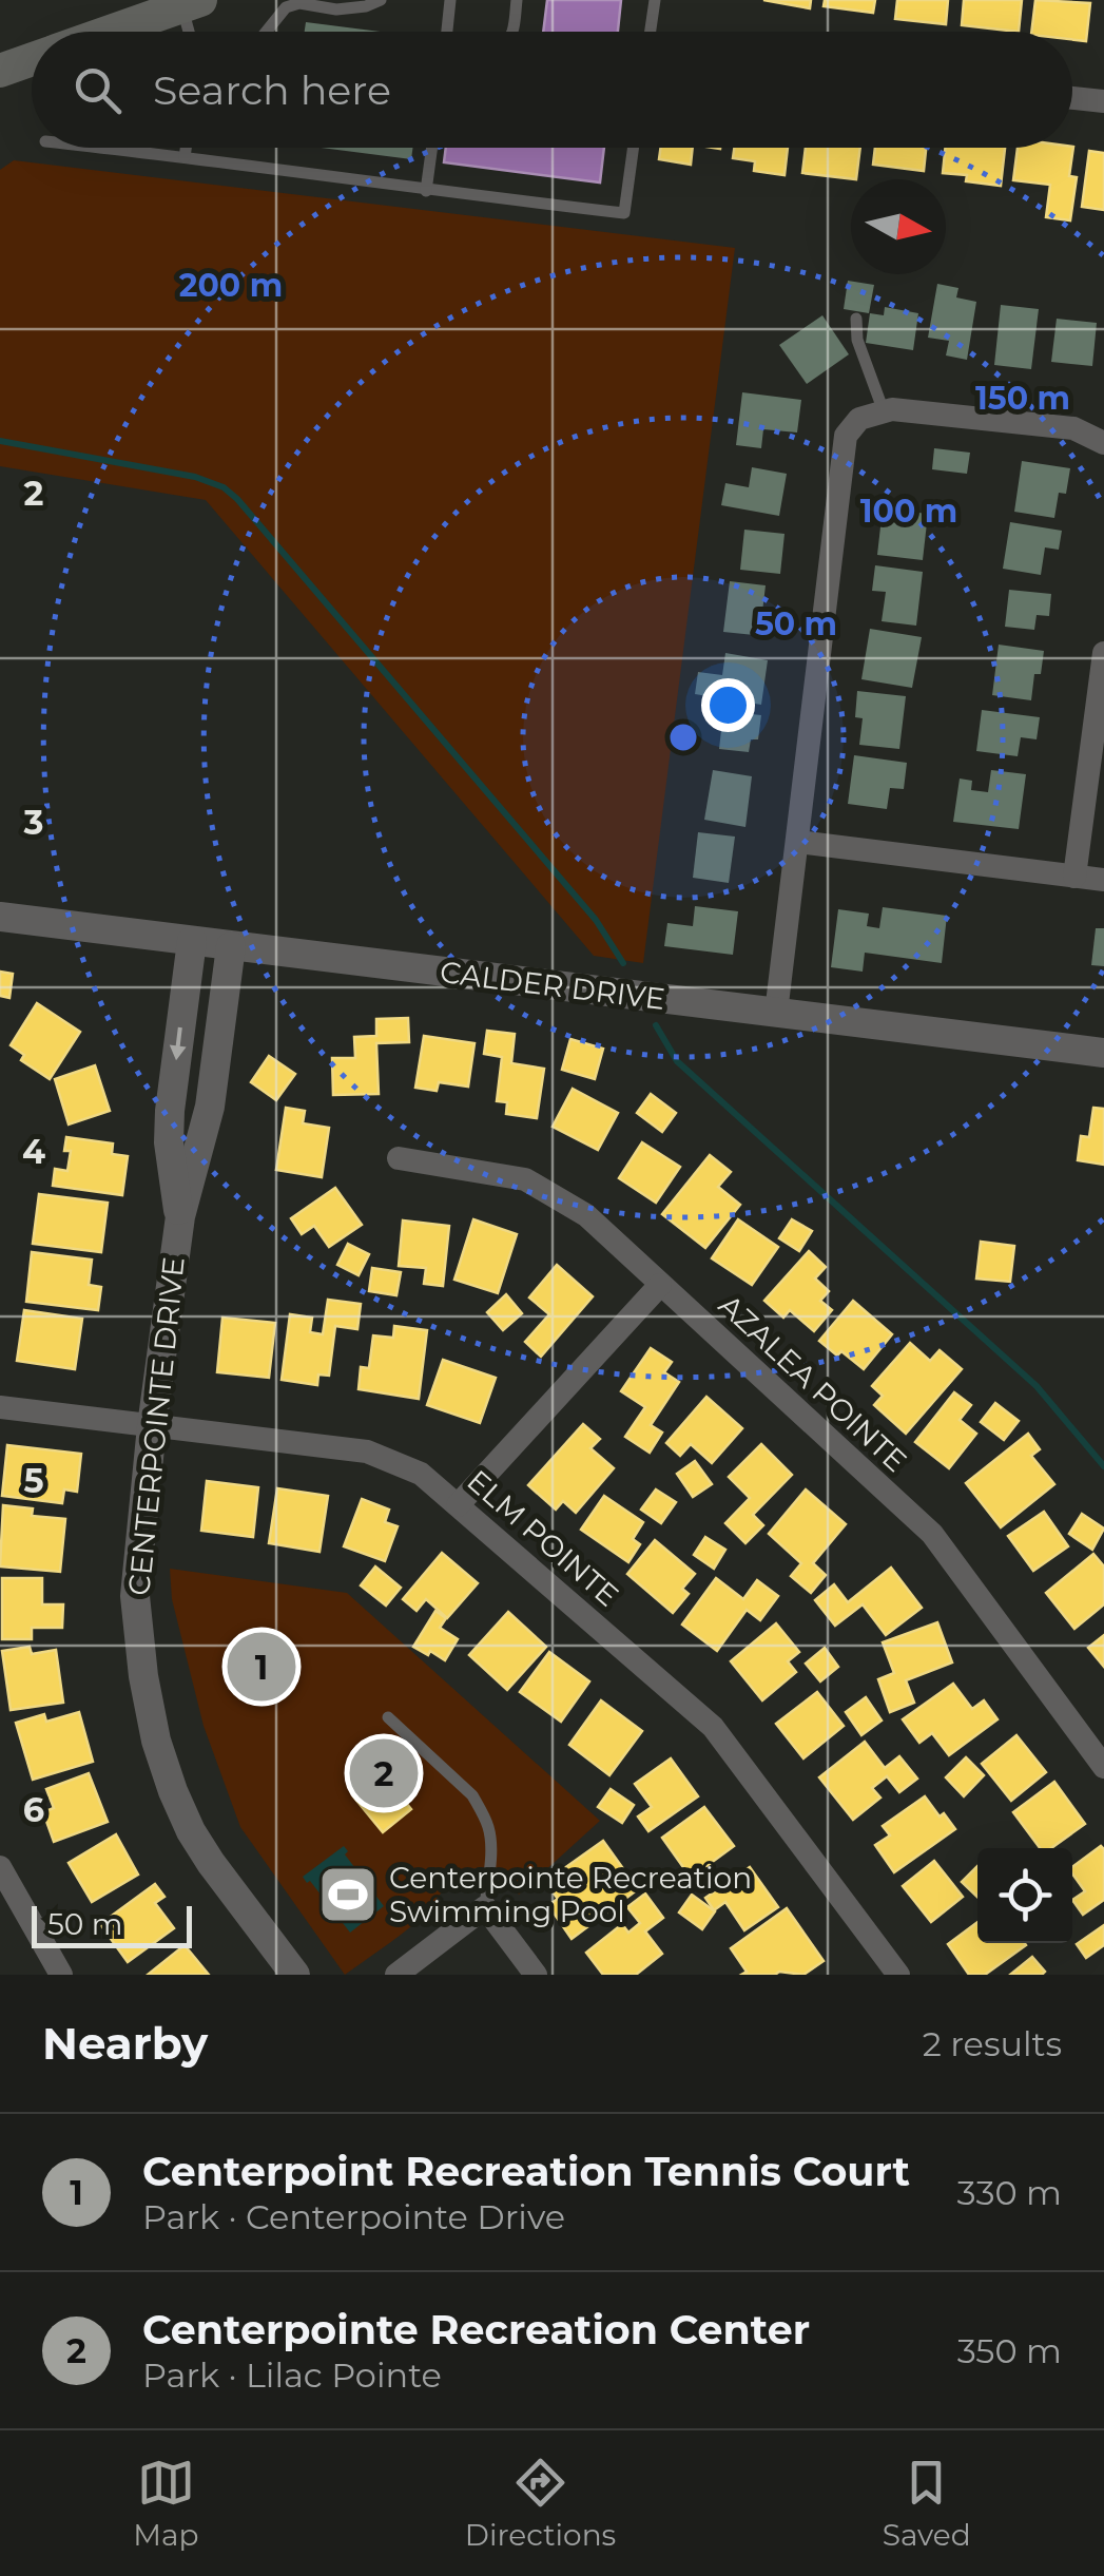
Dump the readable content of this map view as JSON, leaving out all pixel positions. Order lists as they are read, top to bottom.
{
  "streets": {
    "street": [
      "CALDER DRIVE",
      "AZALEA POINTE",
      "CENTERPOINTE DRIVE",
      "ELM POINTE"
    ]
  },
  "crossings": [
    ["CALDER DRIVE", "CENTERPOINTE DRIVE"],
    ["CENTERPOINTE DRIVE", "ELM POINTE"]
  ],
  "places": {
    "sports": ["Centerpointe Recreation Swimming Pool"]
  },
  "scale_bar": "50 m",
  "north": "right",
  "page": {
    "search": "Search here",
    "pins": ["1", "2"],
    "scale": "50 m",
    "heading": ["Nearby", "2 results"],
    "list": [
      {
        "mark": "1",
        "name": "Centerpoint Recreation Tennis Court",
        "note": "Park · Centerpointe Drive",
        "value": "330 m"
      },
      {
        "mark": "2",
        "name": "Centerpointe Recreation Center",
        "note": "Park · Lilac Pointe",
        "value": "350 m"
      }
    ],
    "nav": ["Map", "Directions", "Saved"]
  },
  "grid": {
    "rows": [
      "2",
      "3",
      "4",
      "5",
      "6"
    ]
  },
  "rings": [
    "200 m",
    "150 m",
    "100 m",
    "50 m"
  ]
}
